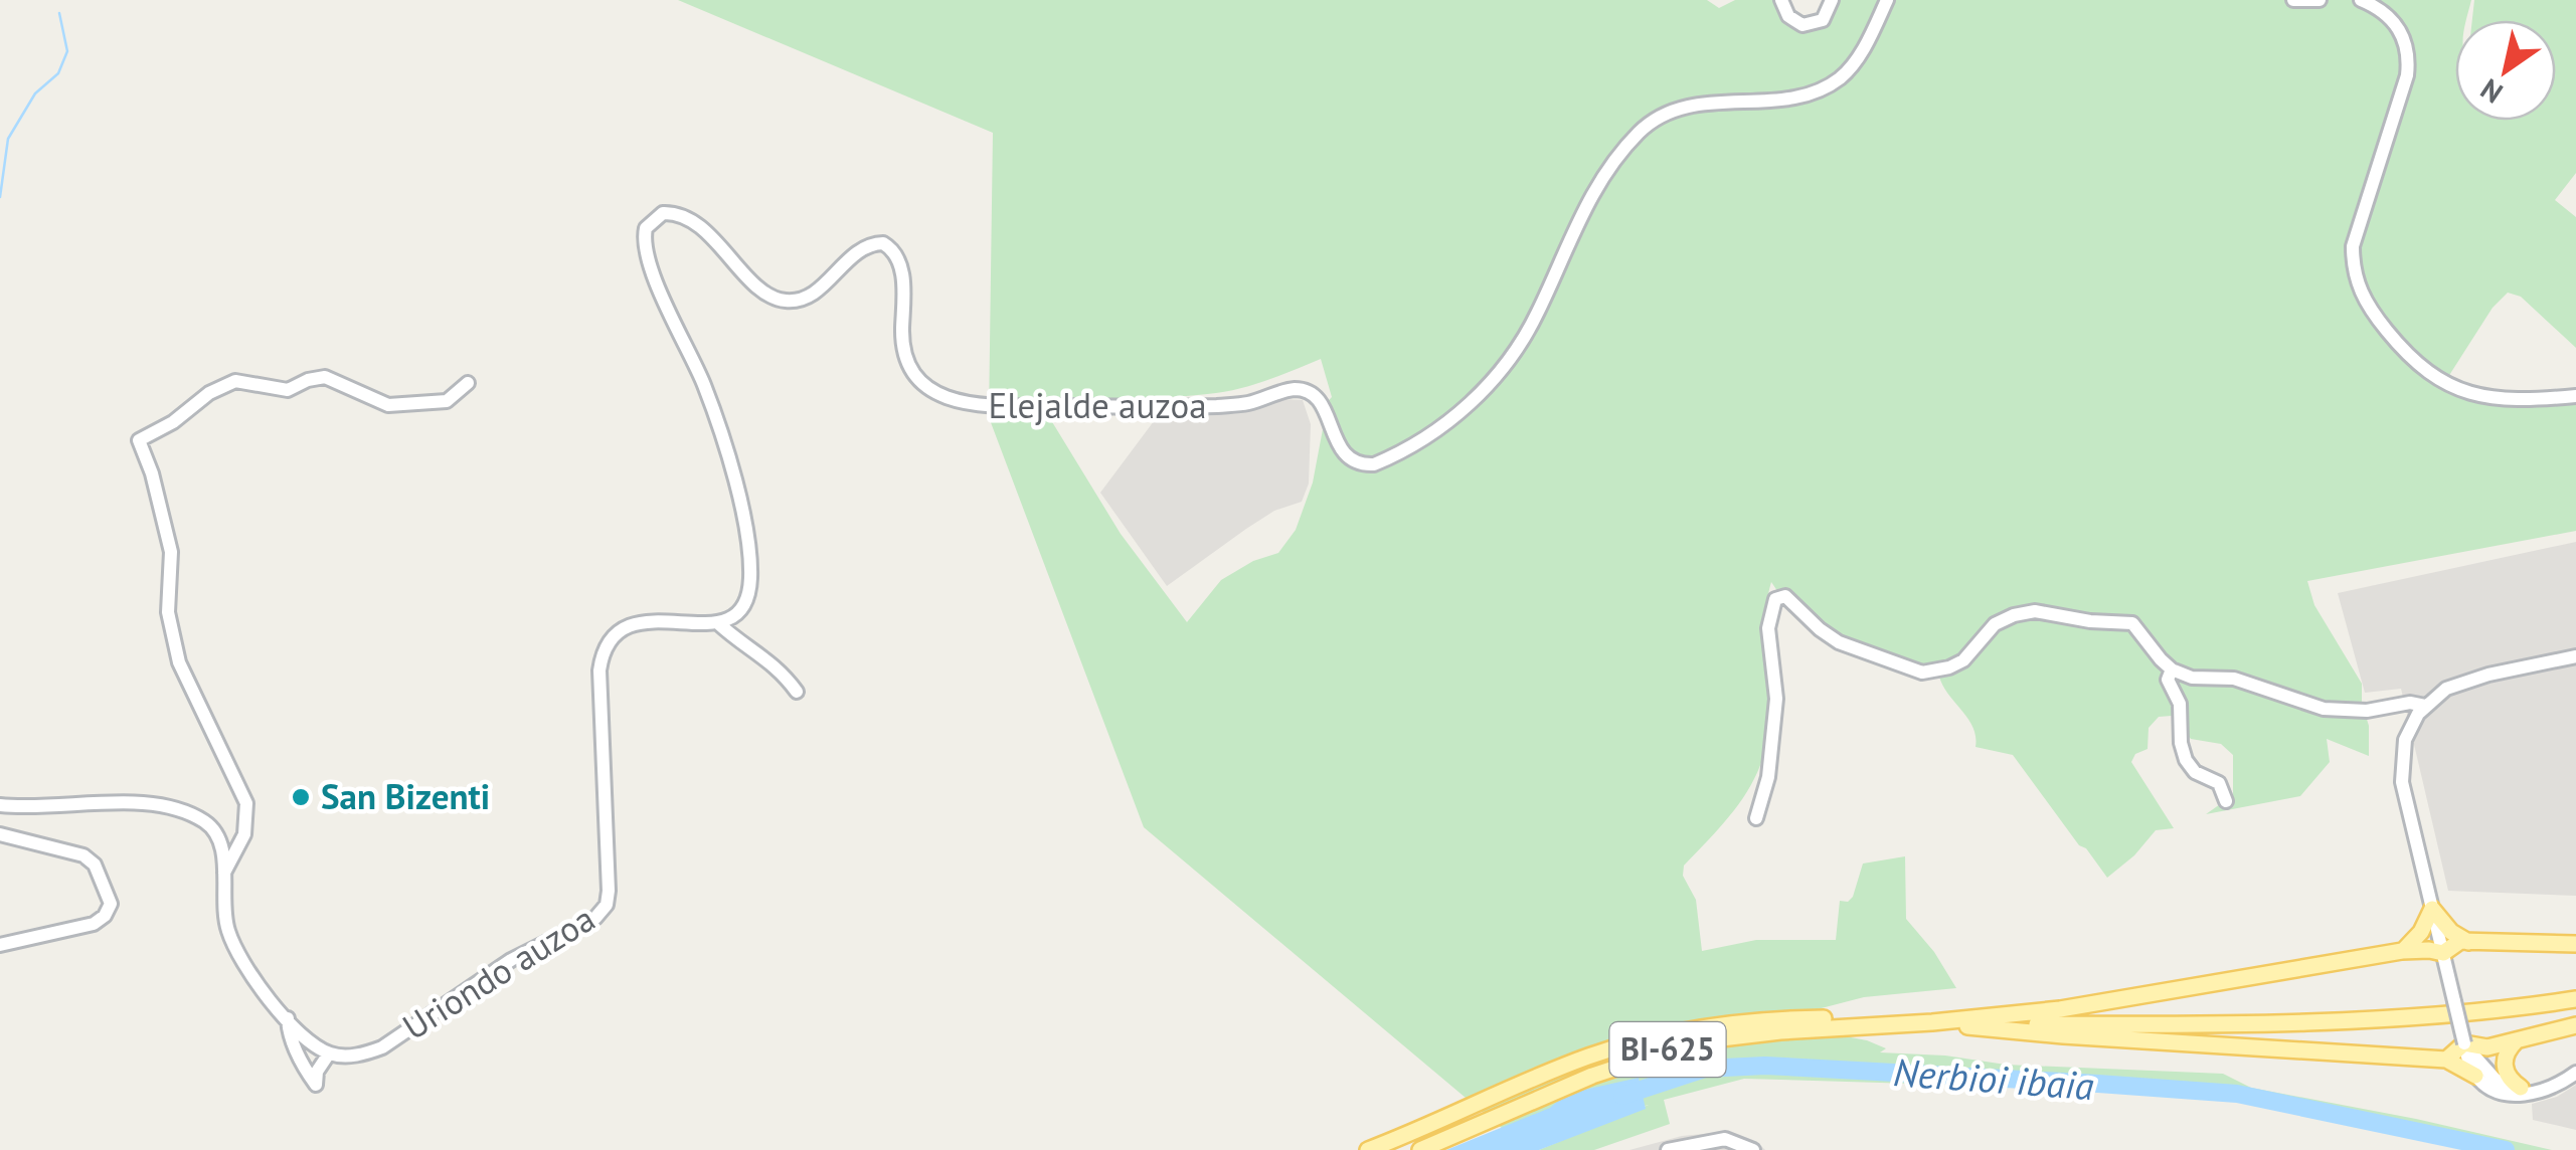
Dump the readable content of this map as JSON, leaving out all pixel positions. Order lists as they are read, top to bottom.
{
  "streets": {
    "main road": ["BI-625"],
    "street": ["Elejalde auzoa", "Uriondo auzoa"]
  },
  "crossings": [
    ["Elejalde auzoa", "Uriondo auzoa"]
  ],
  "water": ["Nerbioi ibaia"],
  "places": ["San Bizenti"],
  "north": "bottom left"
}
